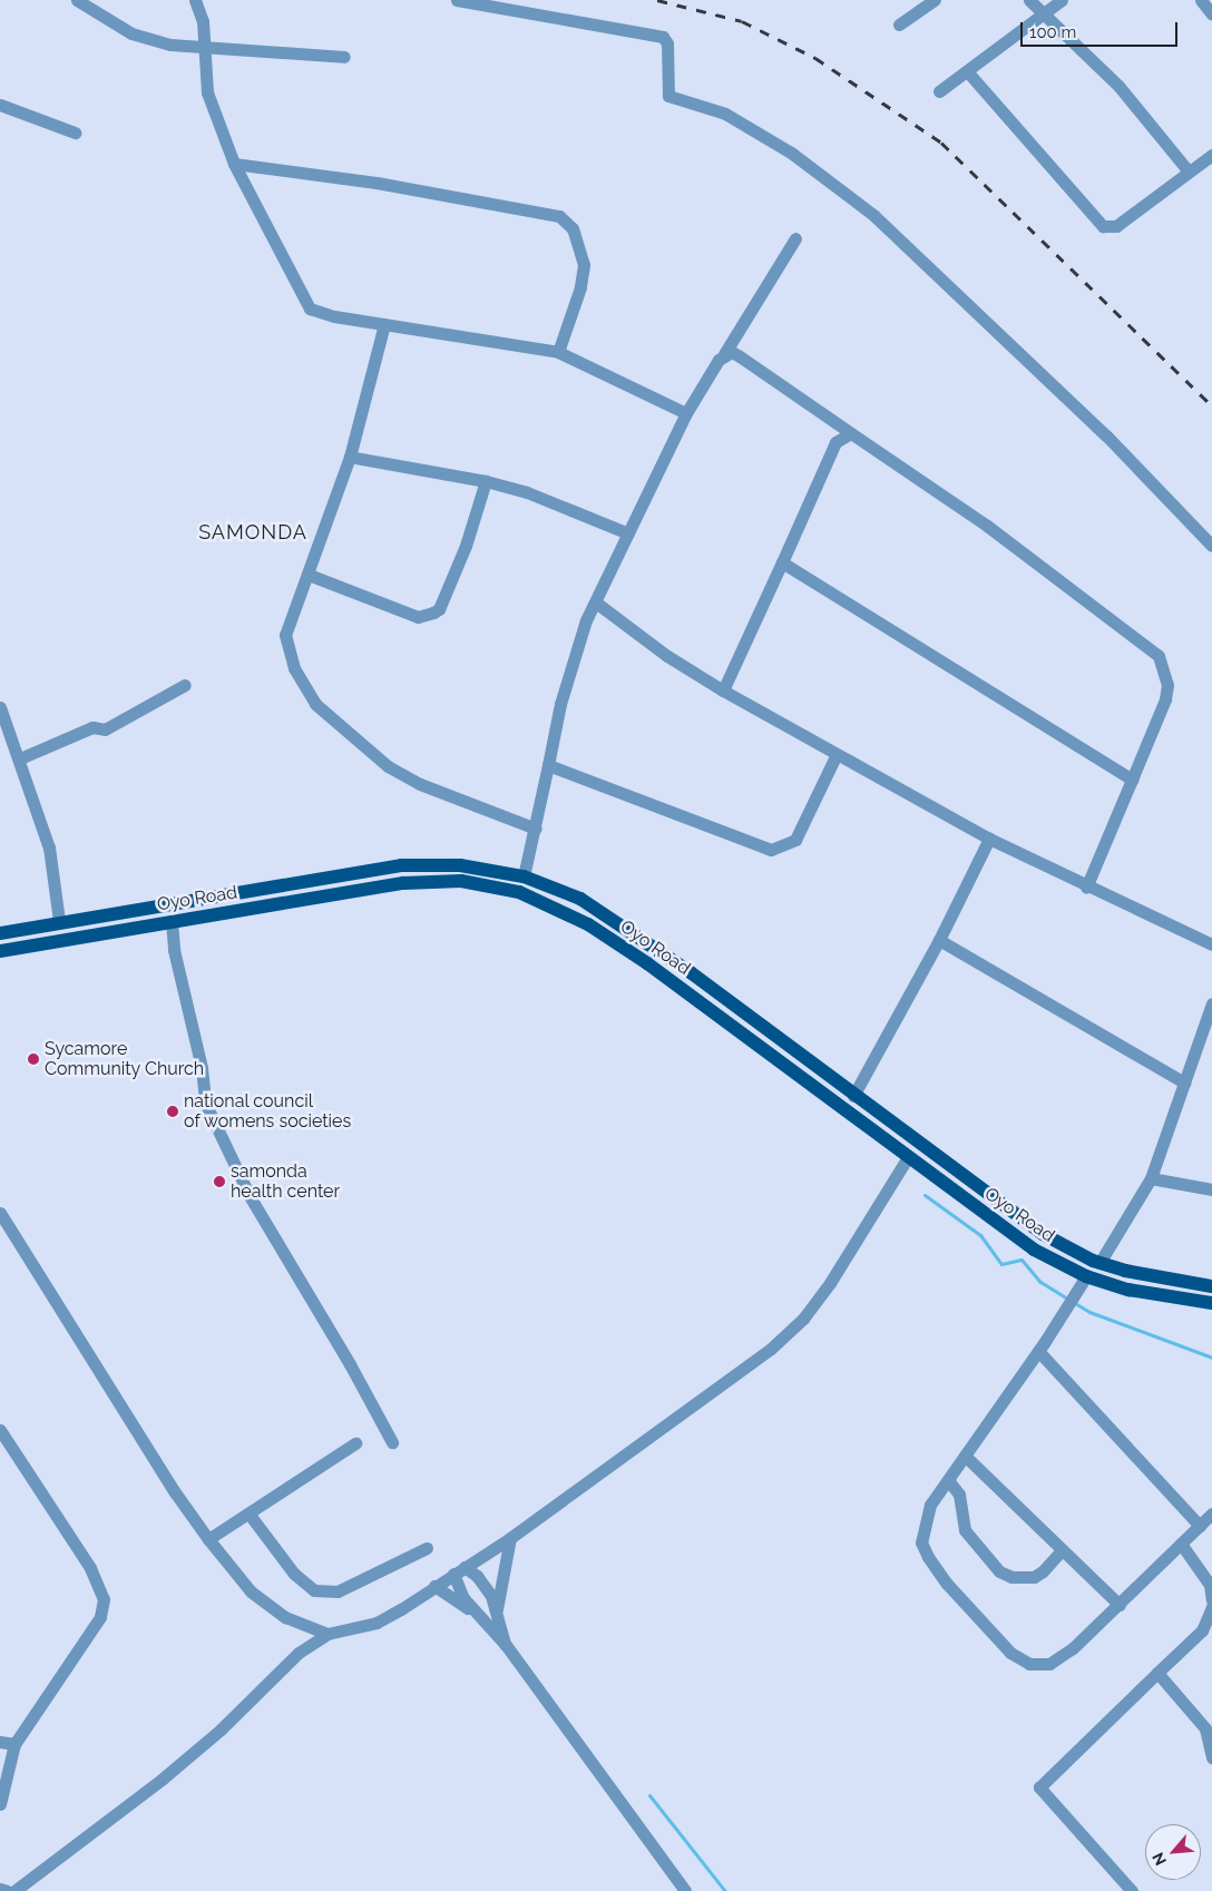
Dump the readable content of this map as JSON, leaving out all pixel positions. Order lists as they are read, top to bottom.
{
  "streets": {
    "main road": ["Oyo Road"]
  },
  "districts": ["SAMONDA"],
  "places": ["Sycamore Community Church", "national council of womens societies", "samonda health center"],
  "scale_bar": "100 m",
  "north": "bottom left"
}
